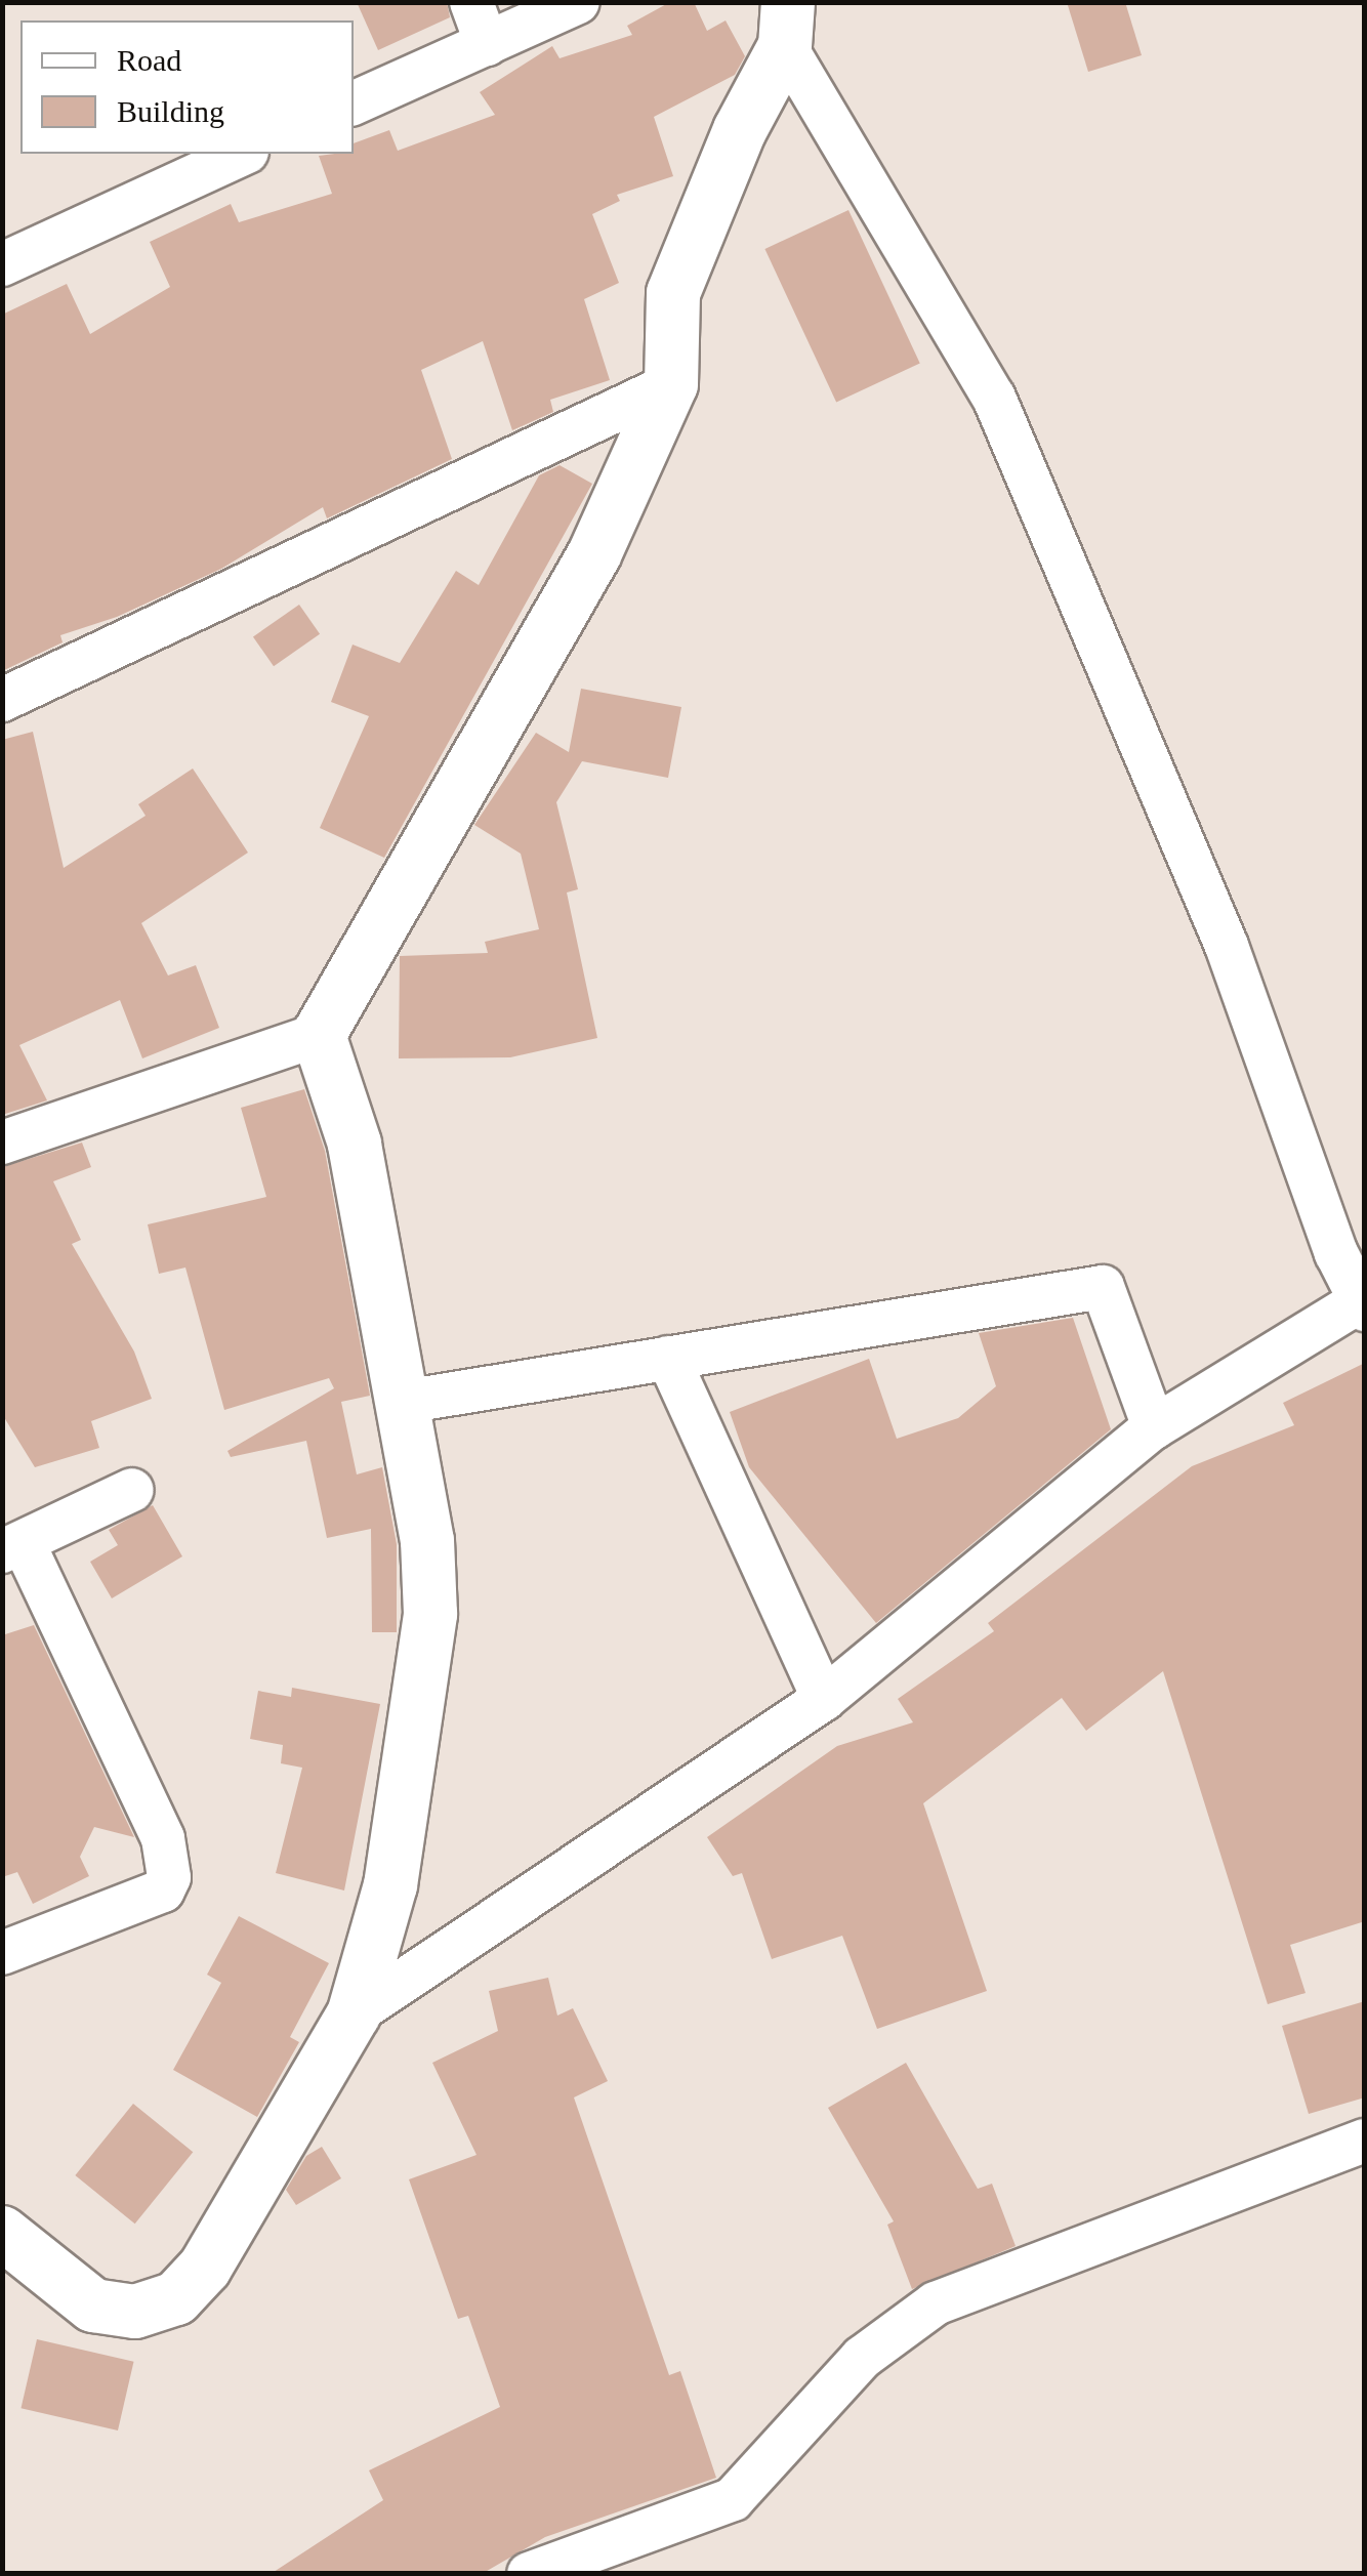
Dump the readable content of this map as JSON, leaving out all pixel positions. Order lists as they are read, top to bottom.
{
  "legend": ["Road", "Building"]
}
